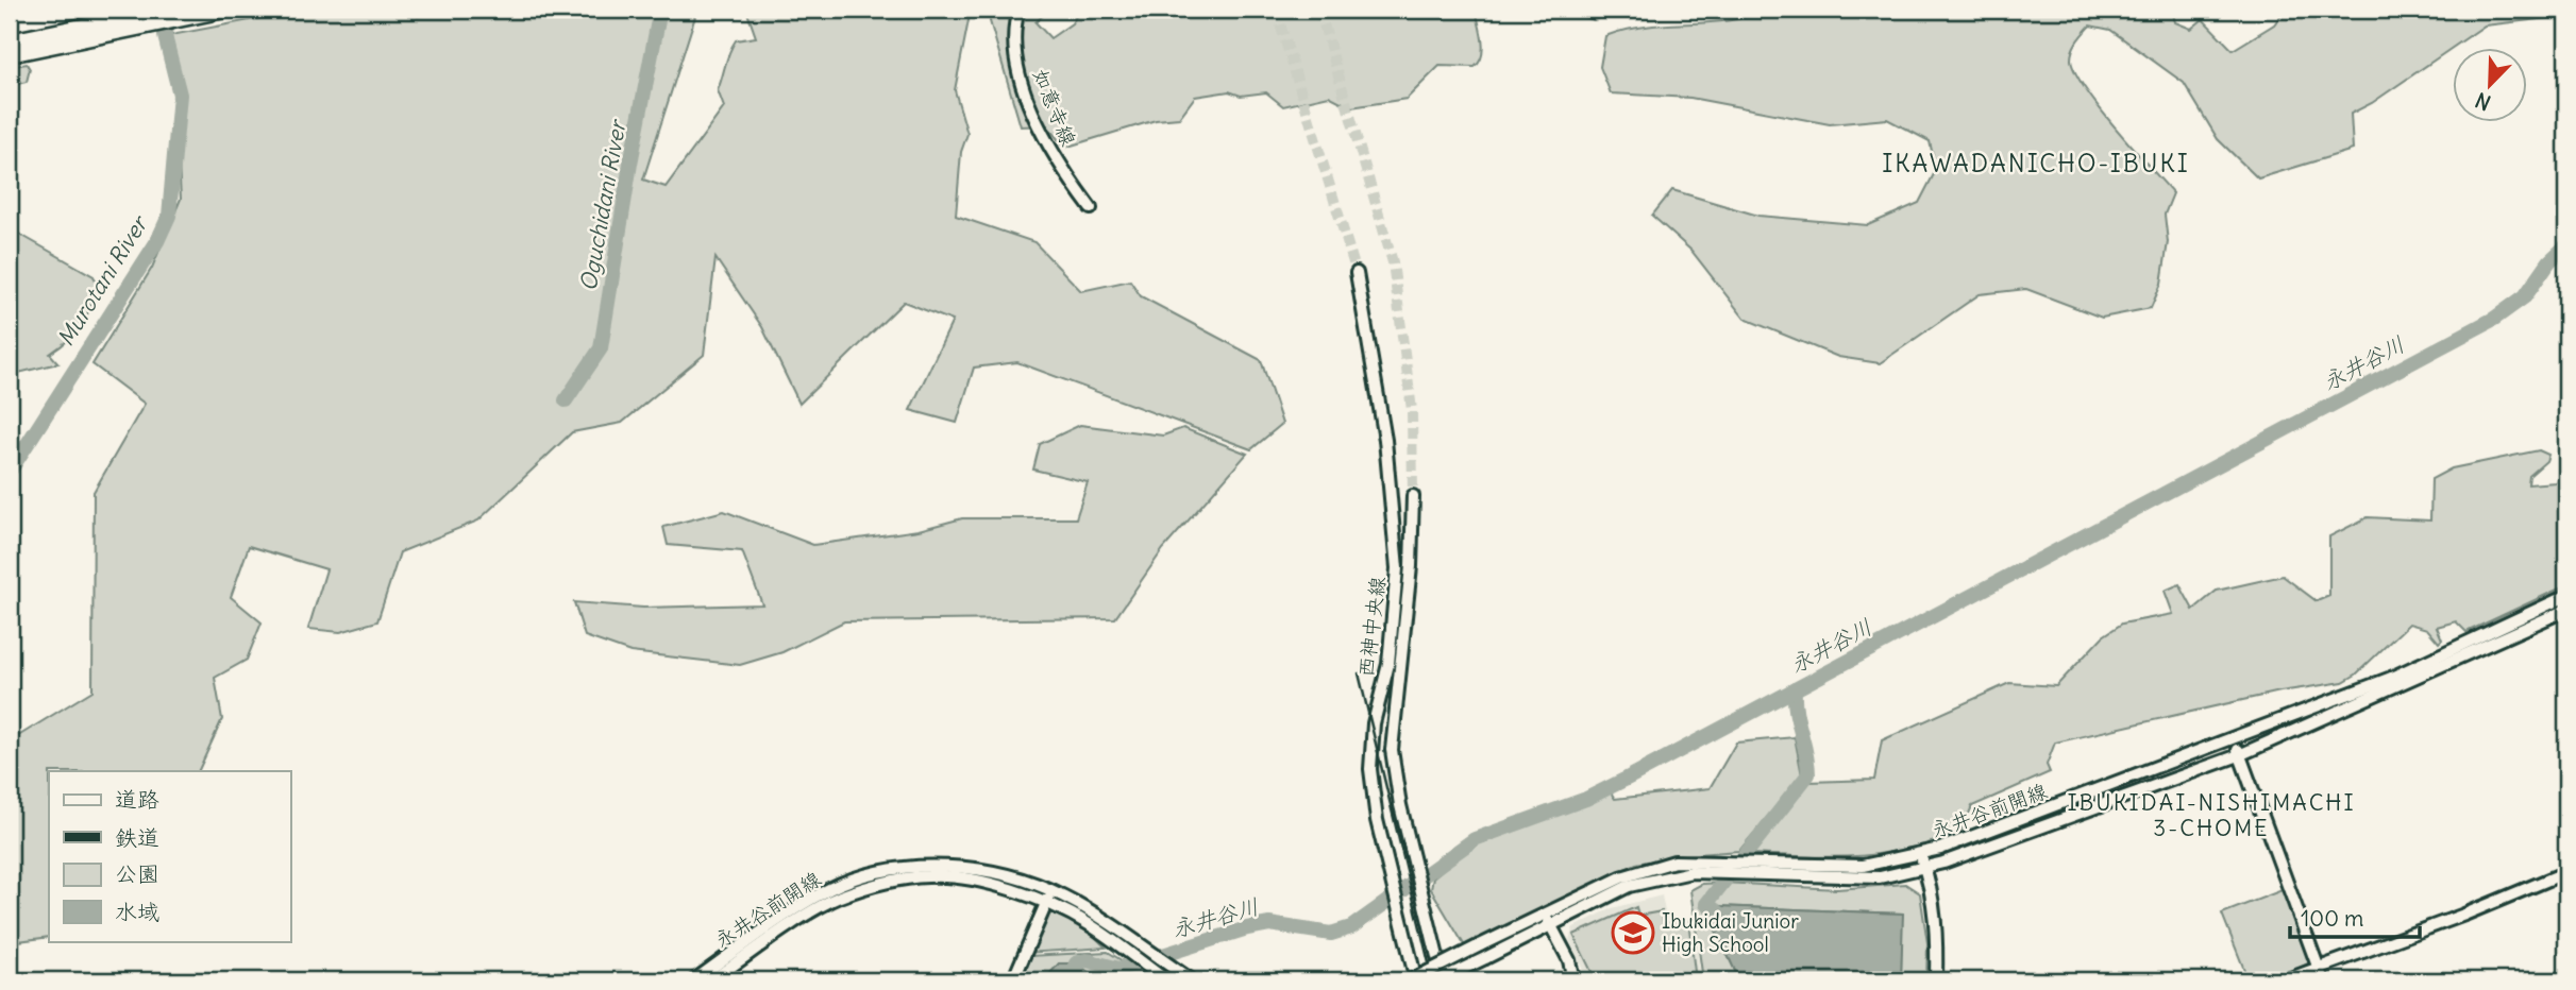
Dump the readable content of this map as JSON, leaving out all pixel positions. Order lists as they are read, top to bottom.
{
  "streets": {
    "street": ["如意寺線", "西神中央線", "永井谷前開線"]
  },
  "crossings": [
    ["西神中央線", "永井谷前開線"]
  ],
  "districts": ["IKAWADANICHO-IBUKI", "IBUKIDAI-NISHIMACHI 3-CHOME"],
  "water": ["Oguchidani River", "Murotani River", "永井谷川"],
  "places": {
    "school or university": ["Ibukidai Junior High School"]
  },
  "legend": [
    "道路",
    "鉄道",
    "公園",
    "水域"
  ],
  "scale_bar": "100 m",
  "north": "bottom left"
}
